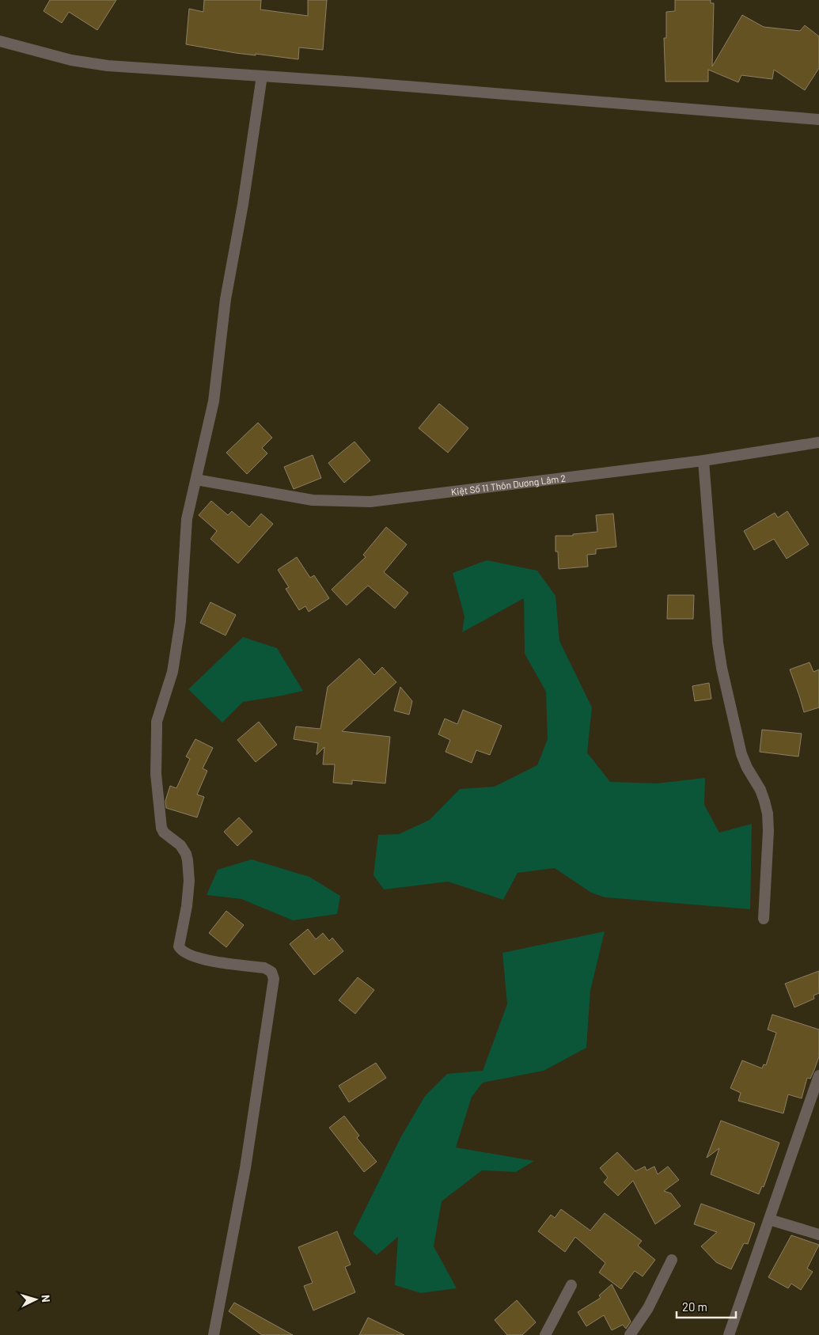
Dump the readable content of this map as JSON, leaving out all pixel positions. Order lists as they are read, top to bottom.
{
  "streets": {
    "street": ["Kiệt Số 11 Thôn Dương Lâm 2"]
  },
  "scale_bar": "20 m",
  "north": "right"
}
